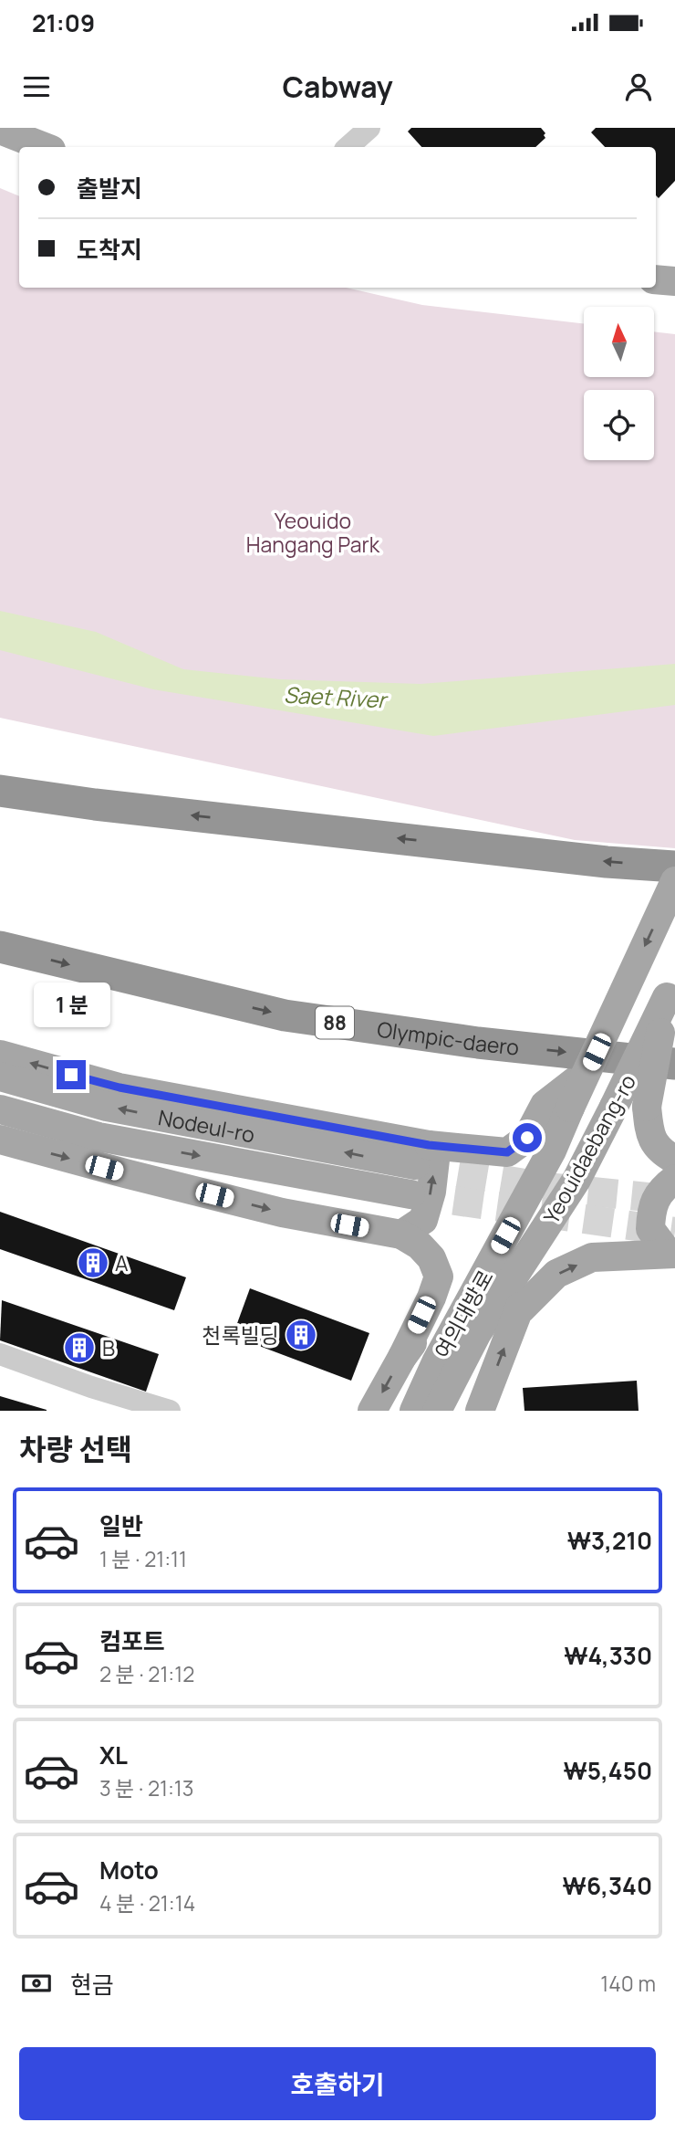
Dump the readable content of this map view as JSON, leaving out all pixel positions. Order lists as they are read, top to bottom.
{
  "streets": {
    "highway": ["88", "Olympic-daero"],
    "main road": ["Nodeul-ro", "Yeouidaebang-ro", "여의대방로"]
  },
  "crossings": [
    ["Yeouidaebang-ro", "여의대방로"]
  ],
  "water": ["Saet River"],
  "parks": ["Yeouido Hangang Park"],
  "places": {
    "building": ["A", "천록빌딩", "B"]
  },
  "north": "top",
  "page": {
    "status": "21:09",
    "header": "Cabway",
    "banner": ["출발지", "도착지"],
    "bubble": "1 분",
    "heading": "차량 선택",
    "list": [
      {
        "name": "일반",
        "note": "1 분 · 21:11",
        "value": "₩3,210"
      },
      {
        "name": "컴포트",
        "note": "2 분 · 21:12",
        "value": "₩4,330"
      },
      {
        "name": "XL",
        "note": "3 분 · 21:13",
        "value": "₩5,450"
      },
      {
        "name": "Moto",
        "note": "4 분 · 21:14",
        "value": "₩6,340"
      }
    ],
    "pay": ["현금", "140 m"],
    "buttons": "호출하기"
  }
}
